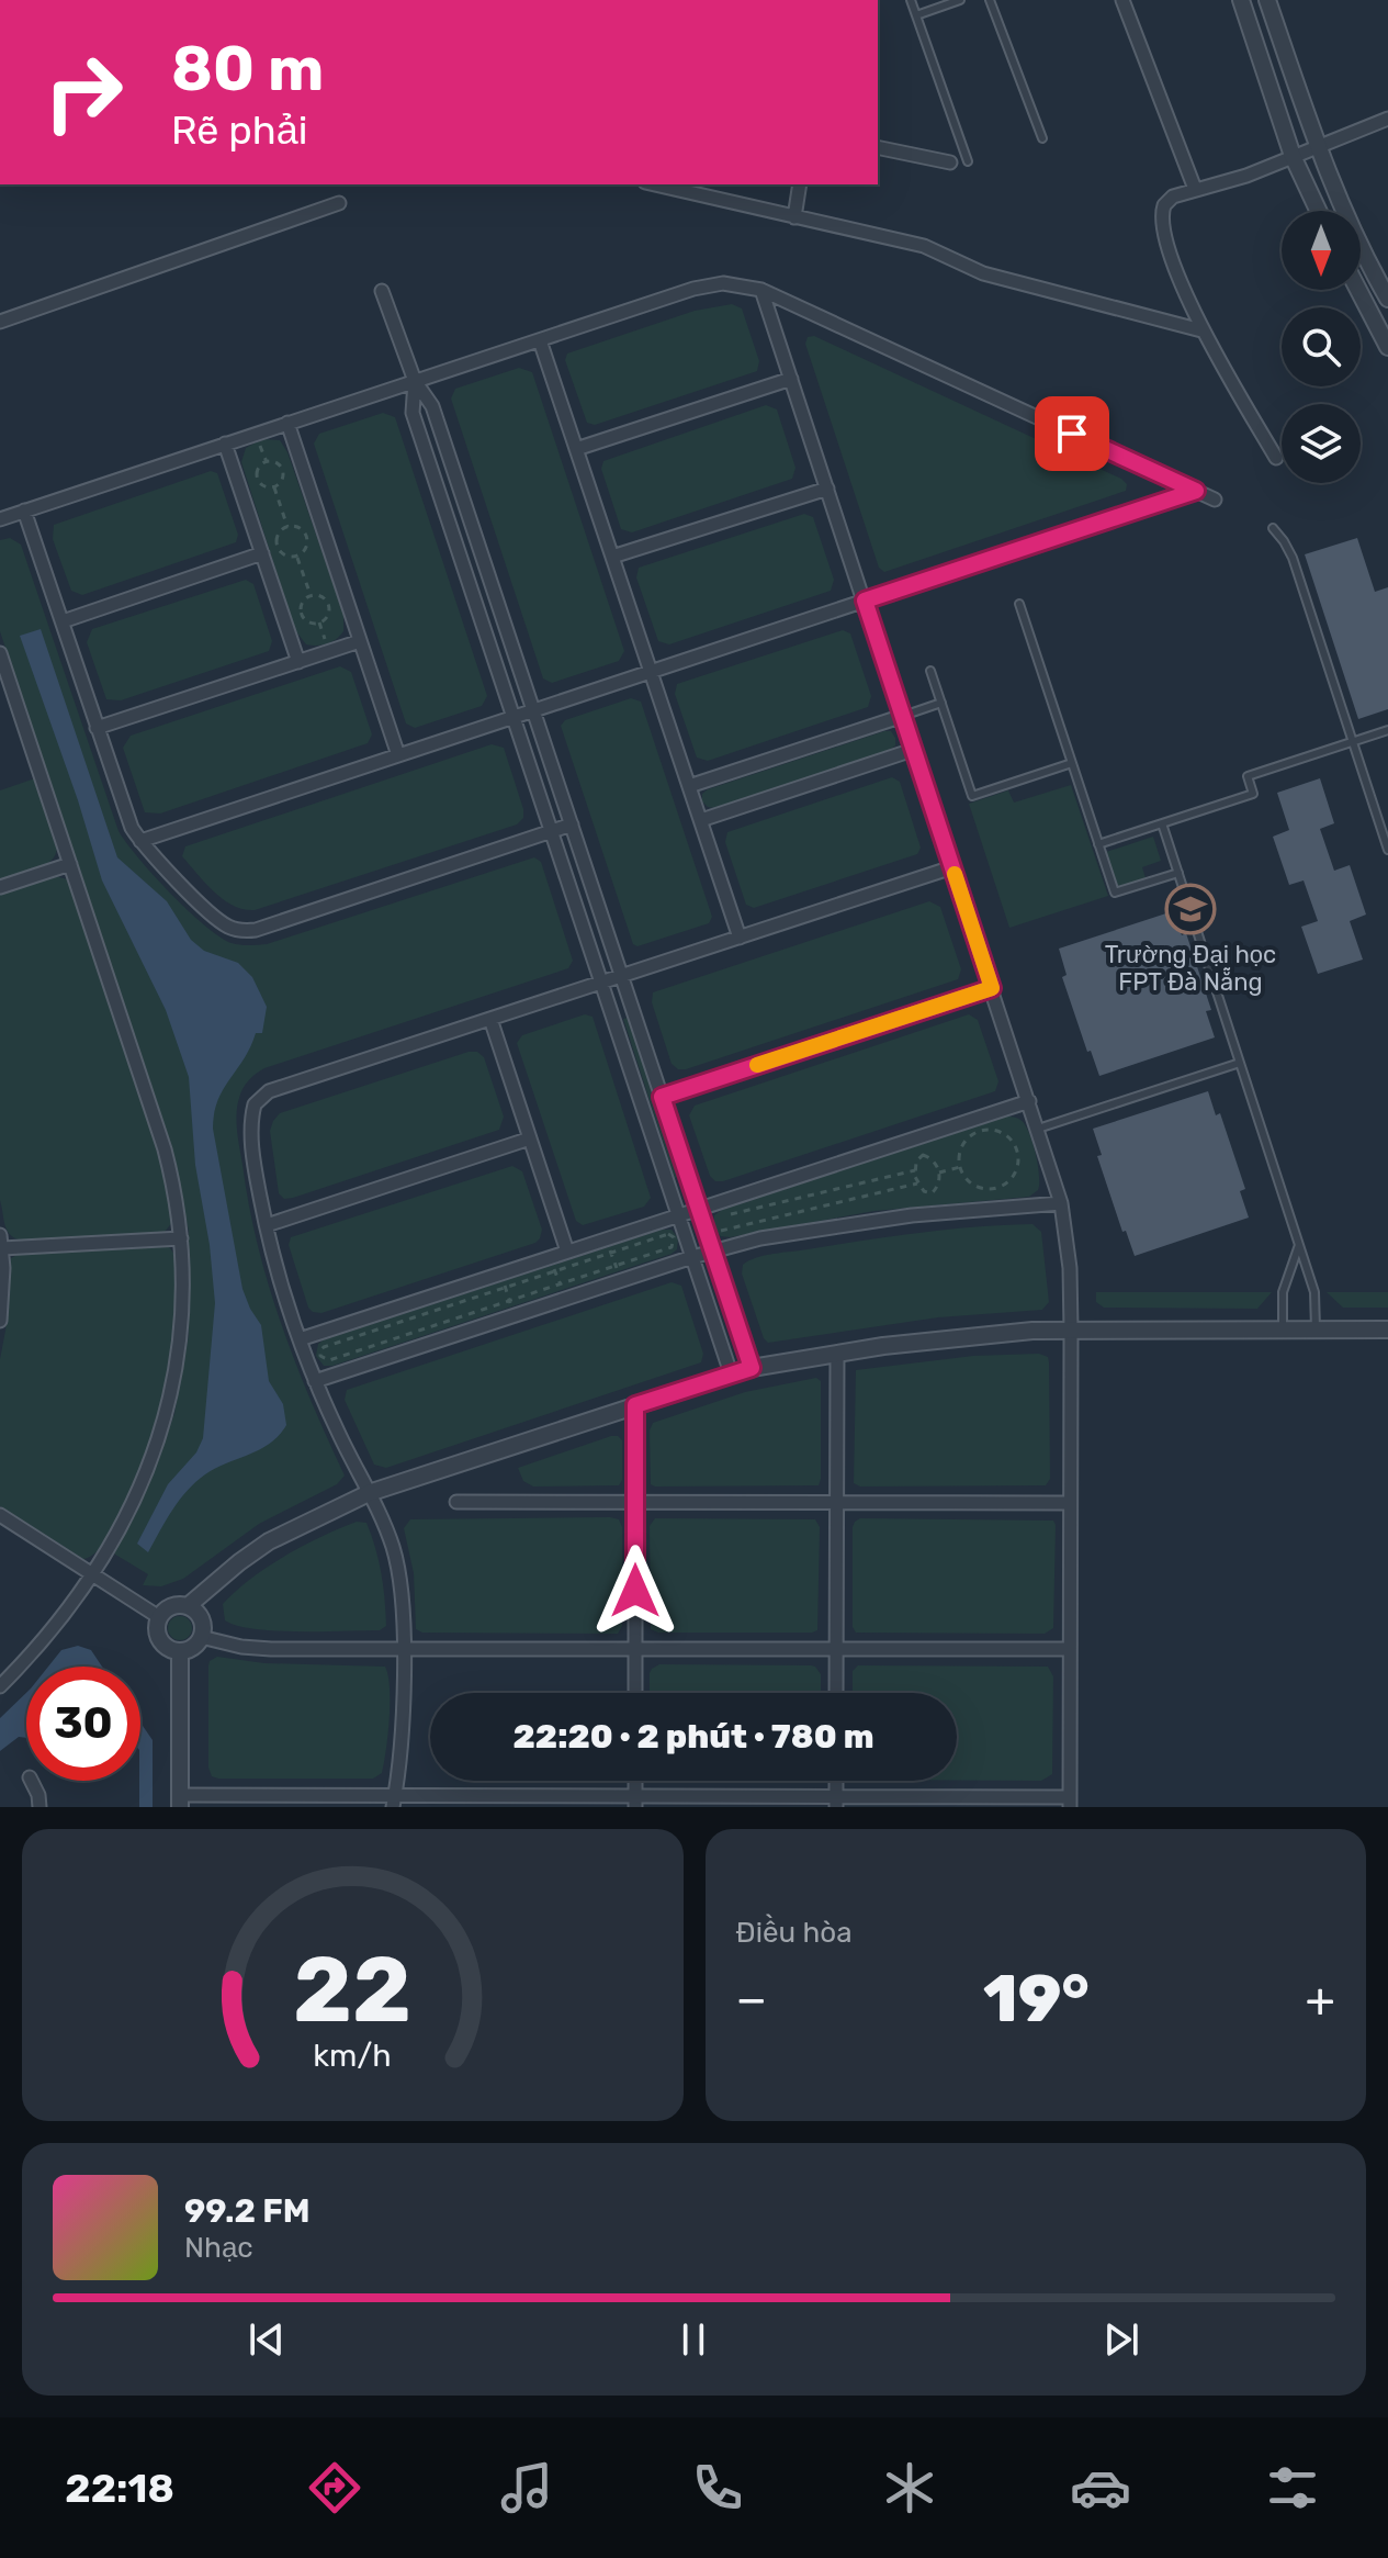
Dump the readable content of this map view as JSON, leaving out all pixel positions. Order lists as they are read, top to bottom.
{
  "places": {
    "school or university": ["Trường Đại học FPT Đà Nẵng"]
  },
  "north": "bottom",
  "page": {
    "turn": ["80 m", "Rẽ phải"],
    "limit": "30",
    "trip": "22:20 · 2 phút · 780 m",
    "tile": "Điều hòa",
    "heat": ["−", "19°", "+"],
    "song": ["99.2 FM", "Nhạc"],
    "tabs": "22:18",
    "gauge": ["22", "km/h"]
  }
}
